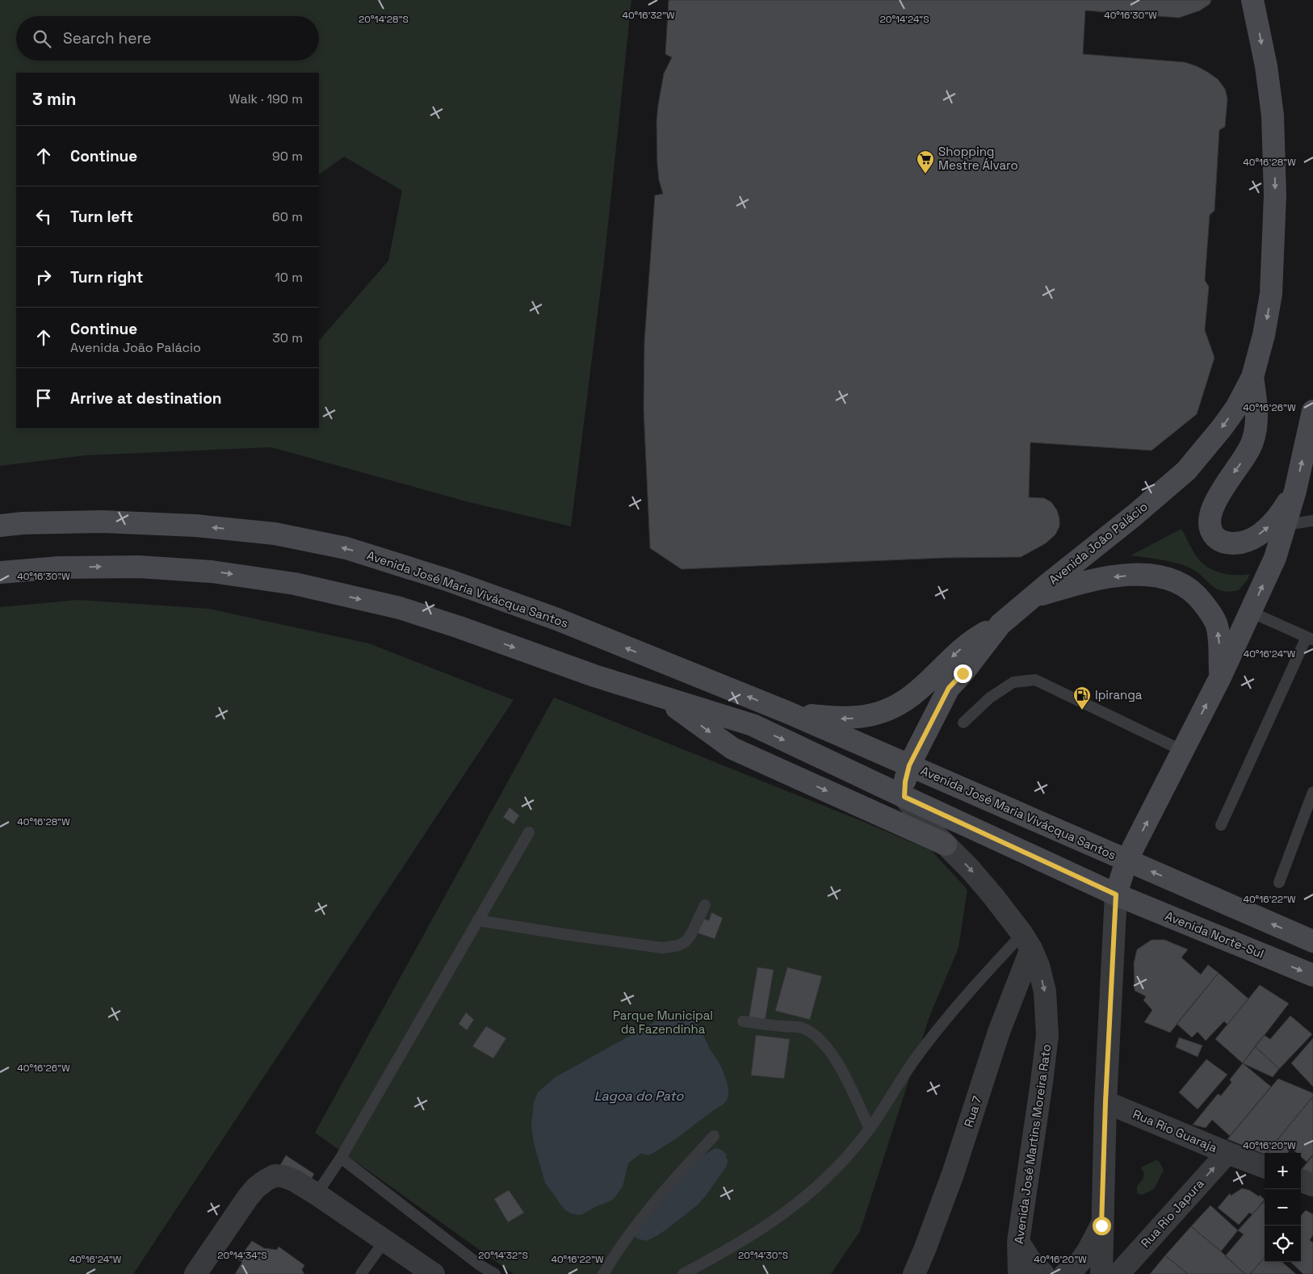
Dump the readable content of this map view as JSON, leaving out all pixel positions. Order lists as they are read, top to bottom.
{
  "streets": {
    "main road": ["Avenida João Palácio", "Avenida José Maria Vivácqua Santos", "Avenida Norte-Sul"],
    "street": [
      "Rua 7",
      "Rua Rio Guaraja",
      "Avenida José Martins Moreira Rato",
      "Rua Rio Japura"
    ]
  },
  "crossings": [
    ["Avenida João Palácio", "Avenida José Maria Vivácqua Santos"],
    ["Avenida José Maria Vivácqua Santos", "Avenida José Martins Moreira Rato"],
    ["Rua 7", "Avenida José Martins Moreira Rato"],
    ["Rua Rio Guaraja", "Rua Rio Japura"]
  ],
  "one_way": ["Rua Rio Japura"],
  "water": ["Lagoa do Pato"],
  "parks": ["Parque Municipal da Fazendinha"],
  "places": {
    "supermarket": ["Shopping Mestre Álvaro"],
    "fuel station": ["Ipiranga"]
  },
  "page": {
    "search": "Search here",
    "heading": ["3 min", "Walk · 190 m"],
    "list": [
      ["Continue", "90 m"],
      ["Turn left", "60 m"],
      ["Turn right", "10 m"],
      ["Continue", "Avenida João Palácio", "30 m"],
      "Arrive at destination"
    ],
    "map_buttons": ["+", "−"]
  },
  "coordinates": [
    "40°16'32\"W",
    "40°16'30\"W",
    "20°14'28\"S",
    "20°14'24\"S",
    "40°16'28\"W",
    "40°16'26\"W",
    "40°16'24\"W",
    "40°16'22\"W",
    "40°16'20\"W",
    "20°14'34\"S",
    "20°14'32\"S",
    "20°14'30\"S"
  ]
}
